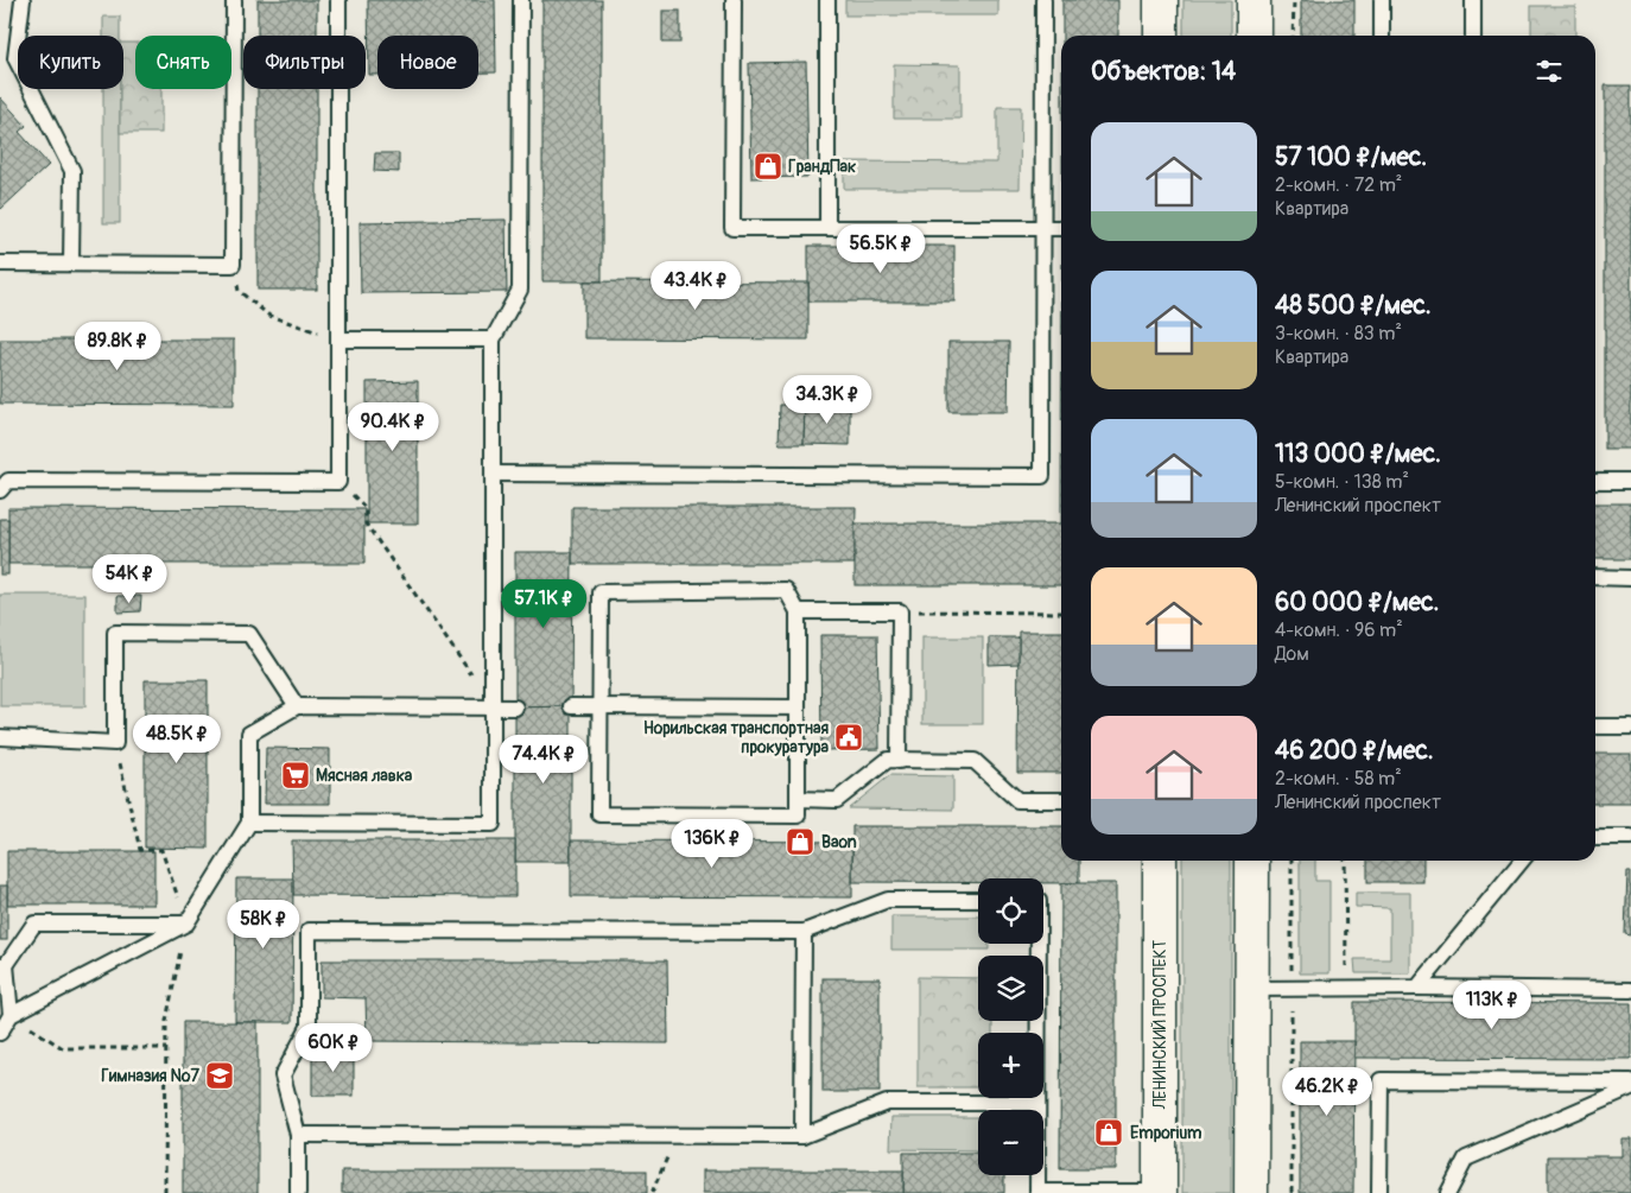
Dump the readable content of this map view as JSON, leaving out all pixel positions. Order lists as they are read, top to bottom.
{
  "streets": {
    "main road": ["ЛЕНИНСКИЙ ПРОСПЕКТ"]
  },
  "places": {
    "shop": ["ГрандПак", "Baon", "Emporium"],
    "public building": ["Норильская транспортная прокуратура"],
    "supermarket": ["Мясная лавка"],
    "school or university": ["Гимназия №7"]
  },
  "page": {
    "chip": [
      "Купить",
      "Снять",
      "Фильтры",
      "Новое"
    ],
    "heading": "Объектов: 14",
    "list": [
      {
        "name": "57 100 ₽/мес.",
        "note": "2-комн. · 72 m² · Квартира"
      },
      {
        "name": "48 500 ₽/мес.",
        "note": "3-комн. · 83 m² · Квартира"
      },
      {
        "name": "113 000 ₽/мес.",
        "note": "5-комн. · 138 m² · Ленинский проспект"
      },
      {
        "name": "60 000 ₽/мес.",
        "note": "4-комн. · 96 m² · Дом"
      },
      {
        "name": "46 200 ₽/мес.",
        "note": "2-комн. · 58 m² · Ленинский проспект"
      }
    ],
    "price": [
      "56.5K ₽",
      "43.4K ₽",
      "89.8K ₽",
      "34.3K ₽",
      "90.4K ₽",
      "54K ₽",
      "57.1K ₽",
      "48.5K ₽",
      "74.4K ₽",
      "136K ₽",
      "58K ₽",
      "113K ₽",
      "60K ₽",
      "46.2K ₽"
    ],
    "map_buttons": ["+", "−"]
  }
}
